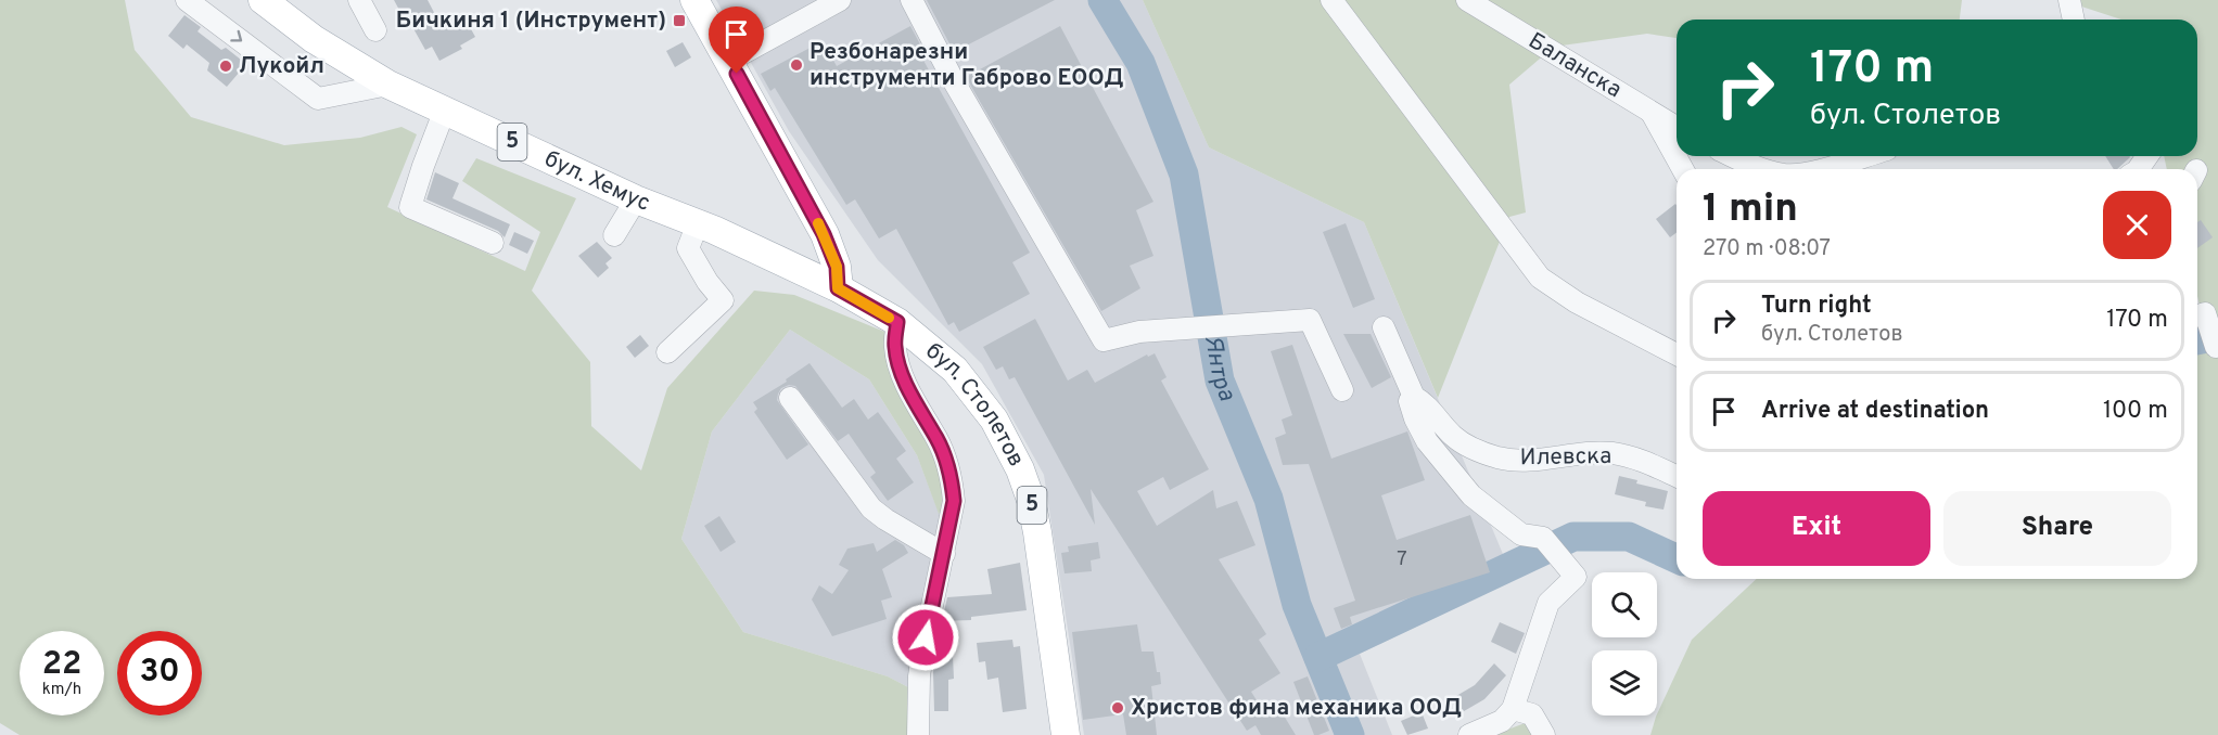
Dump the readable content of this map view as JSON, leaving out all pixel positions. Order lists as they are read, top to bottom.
{
  "streets": {
    "main road": ["5", "бул. Хемус", "бул. Столетов"],
    "street": ["Баланска", "Илевска"]
  },
  "crossings": [
    ["5", "бул. Хемус"],
    ["5", "бул. Столетов"]
  ],
  "water": ["Янтра"],
  "places": {
    "transit": ["Бичкиня 1 (Инструмент)"],
    "other": ["Резбонарезни инструменти Габрово ЕООД", "Лукойл", "Христов фина механика ООД"]
  },
  "house_numbers": ["7"],
  "page": {
    "turn": ["170 m", "бул. Столетов"],
    "heading": ["1 min", "270 m · 08:07"],
    "list": [
      {
        "name": "Turn right",
        "note": "бул. Столетов",
        "value": "170 m"
      },
      {
        "name": "Arrive at destination",
        "value": "100 m"
      }
    ],
    "buttons": ["Exit", "Share"],
    "speed": "22 km/h",
    "limit": "30"
  }
}
